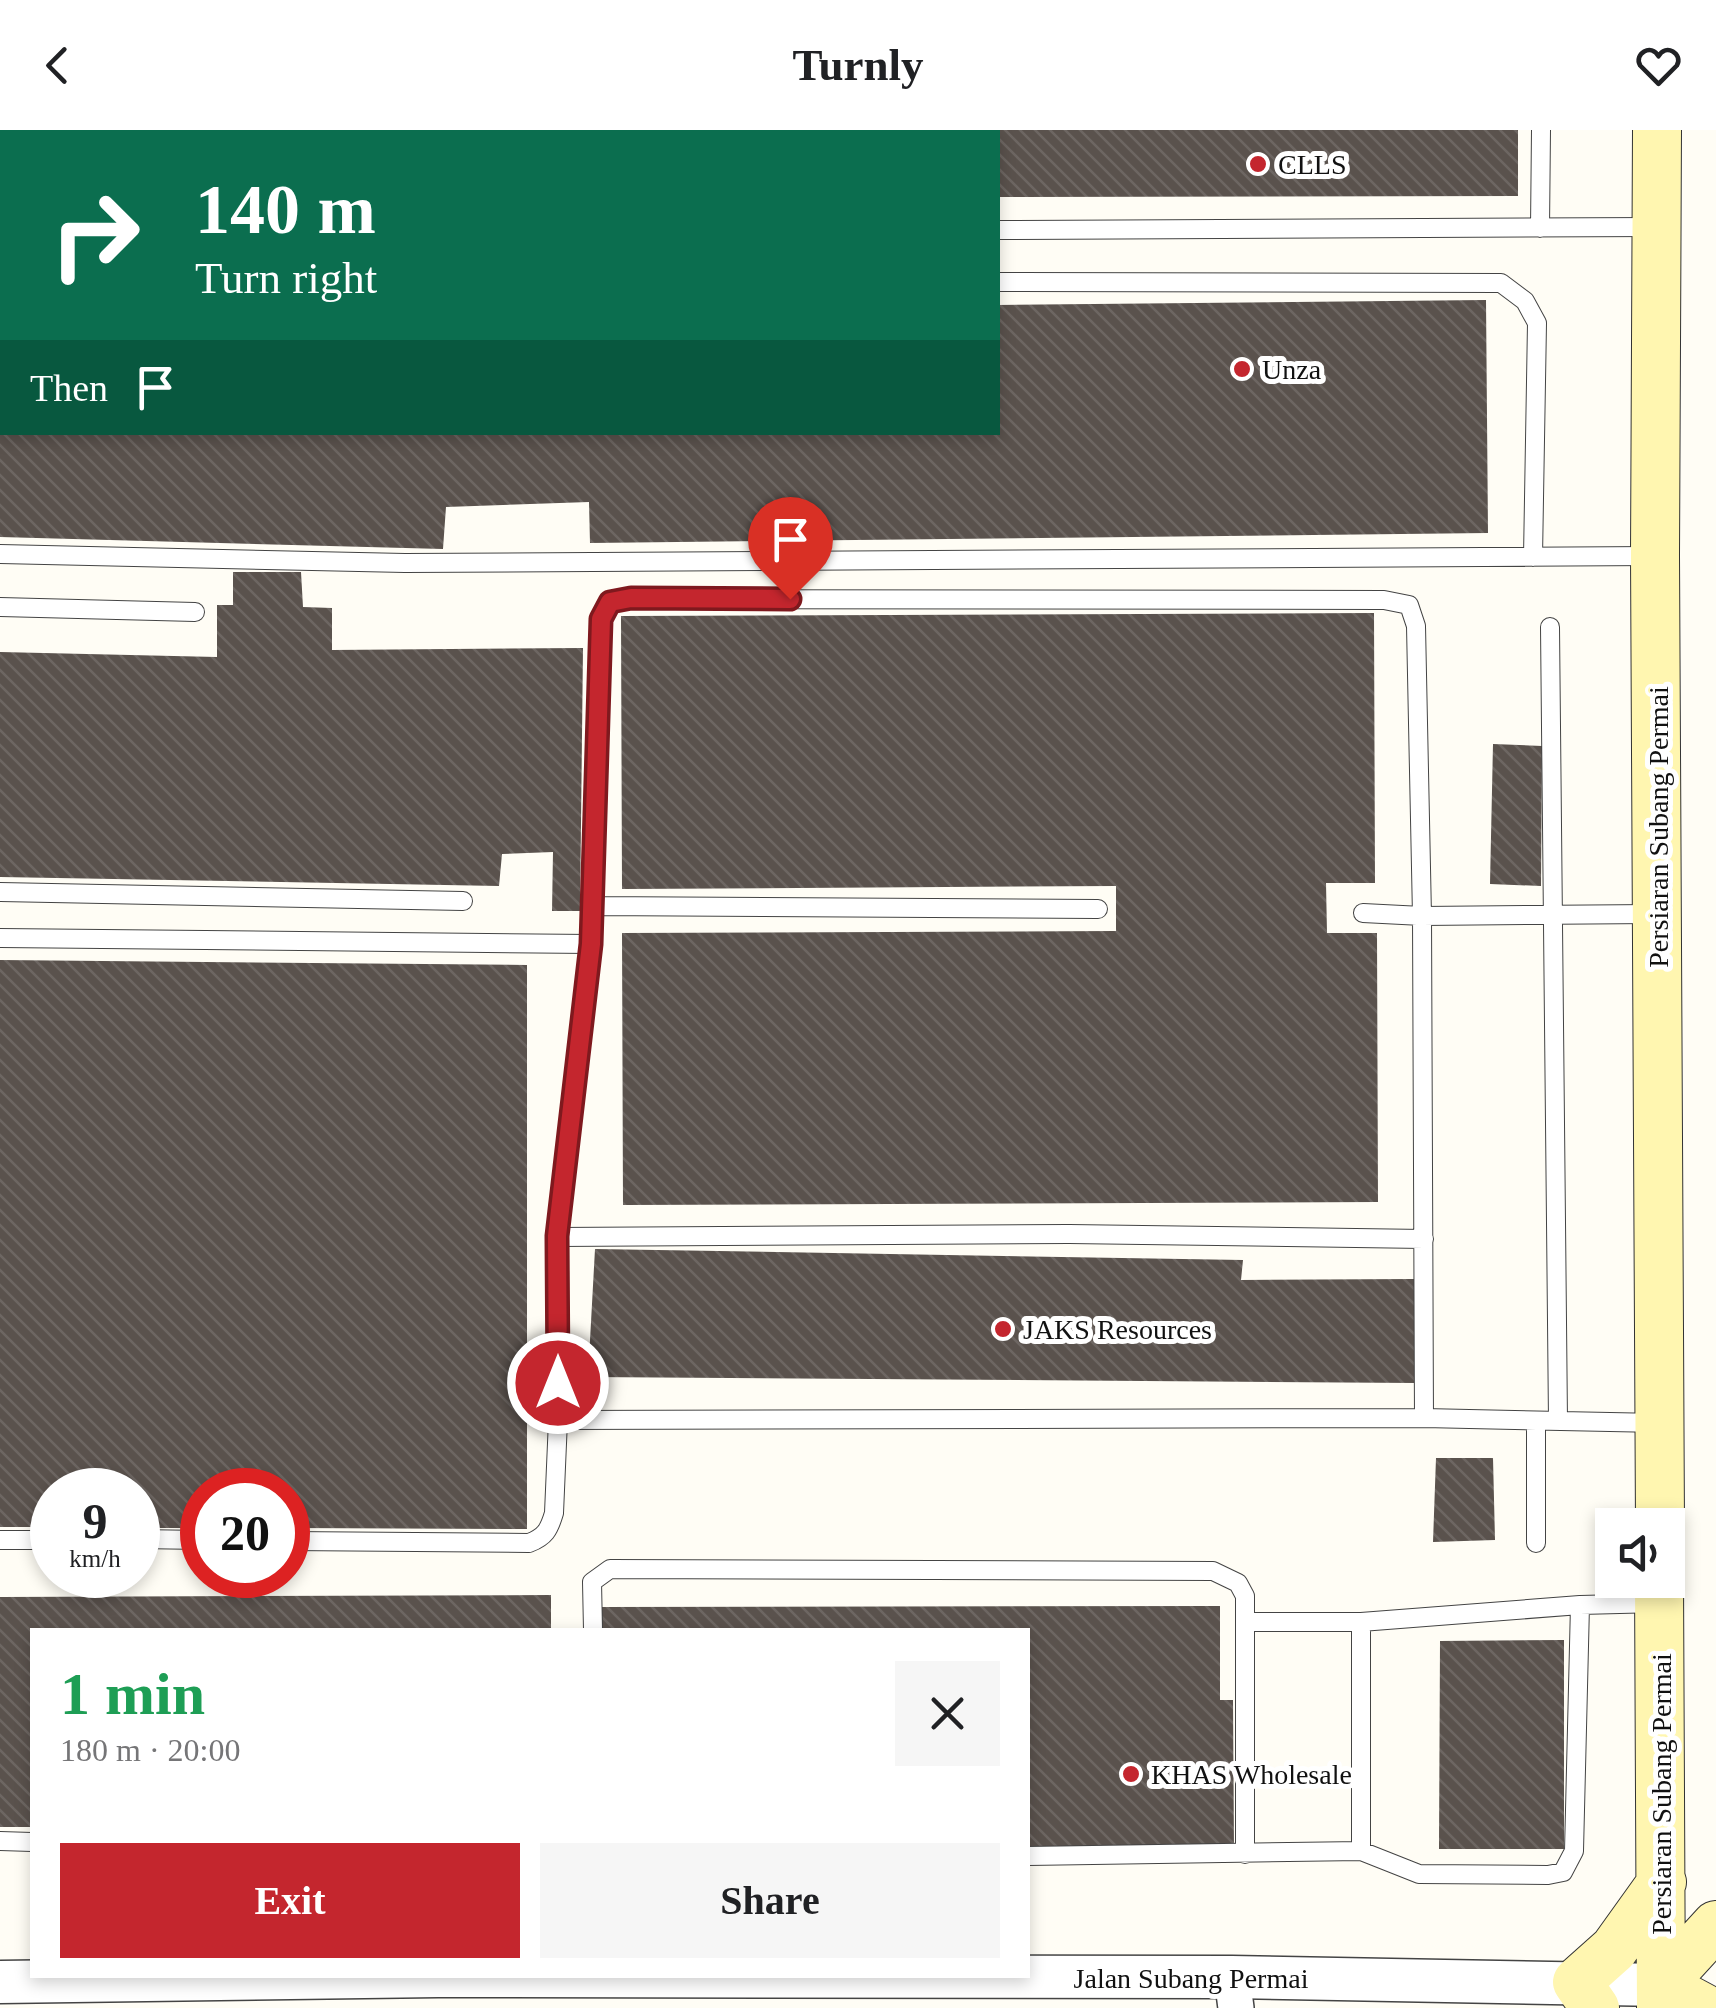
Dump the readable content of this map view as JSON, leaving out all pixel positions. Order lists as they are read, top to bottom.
{
  "streets": {
    "main road": ["Persiaran Subang Permai"],
    "street": ["Jalan Subang Permai"]
  },
  "crossings": [
    ["Persiaran Subang Permai", "Jalan Subang Permai"]
  ],
  "places": [
    "CLLS",
    "Unza",
    "JAKS Resources",
    "KHAS Wholesale"
  ],
  "page": {
    "header": "Turnly",
    "turn": ["140 m", "Turn right"],
    "then": "Then",
    "speed": "9 km/h",
    "limit": "20",
    "heading": ["1 min", "180 m · 20:00"],
    "buttons": ["Exit", "Share"]
  }
}
